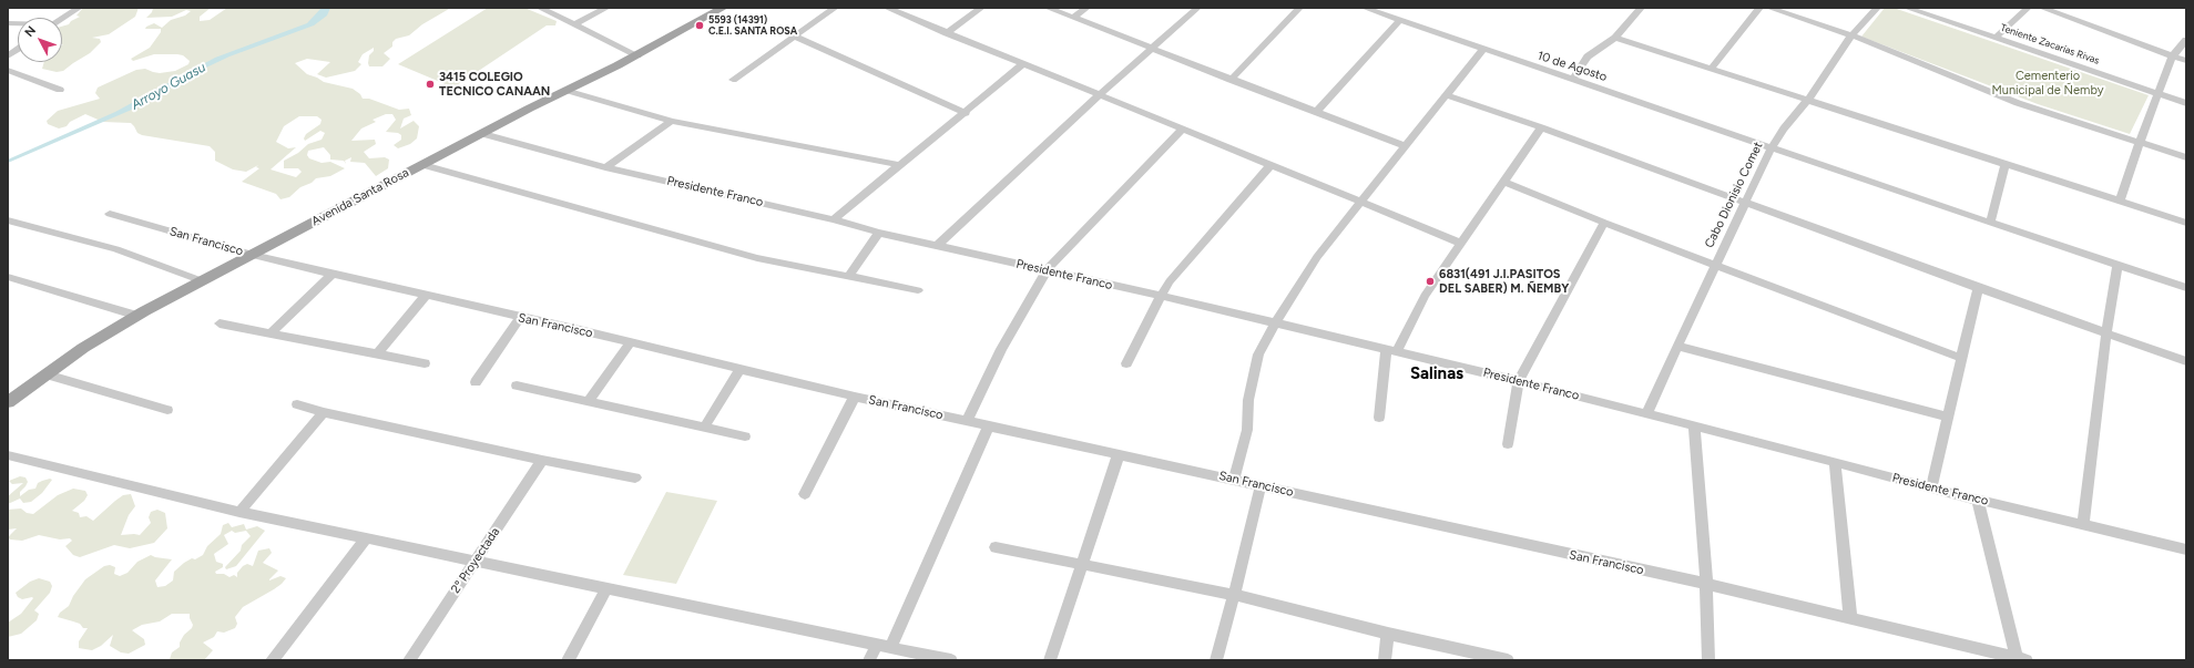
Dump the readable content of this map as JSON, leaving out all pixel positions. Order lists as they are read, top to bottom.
{
  "streets": {
    "main road": ["Avenida Santa Rosa"],
    "street": [
      "Teniente Zacarías Rivas",
      "10 de Agosto",
      "Presidente Franco",
      "Cabo Dionisio Comet",
      "San Francisco",
      "2º Proyectada"
    ]
  },
  "crossings": [
    ["10 de Agosto", "Cabo Dionisio Comet"],
    ["Presidente Franco", "Cabo Dionisio Comet"],
    ["Presidente Franco", "Avenida Santa Rosa"],
    ["Avenida Santa Rosa", "San Francisco"]
  ],
  "districts": ["Salinas"],
  "water": ["Arroyo Guasu"],
  "parks": ["Cementerio Municipal de Ñemby"],
  "places": ["5593 (14391) C.E.I. SANTA ROSA", "3415 COLEGIO TECNICO CANAAN", "6831(491 J.I.PASITOS DEL SABER) M. ÑEMBY"],
  "north": "top left"
}
